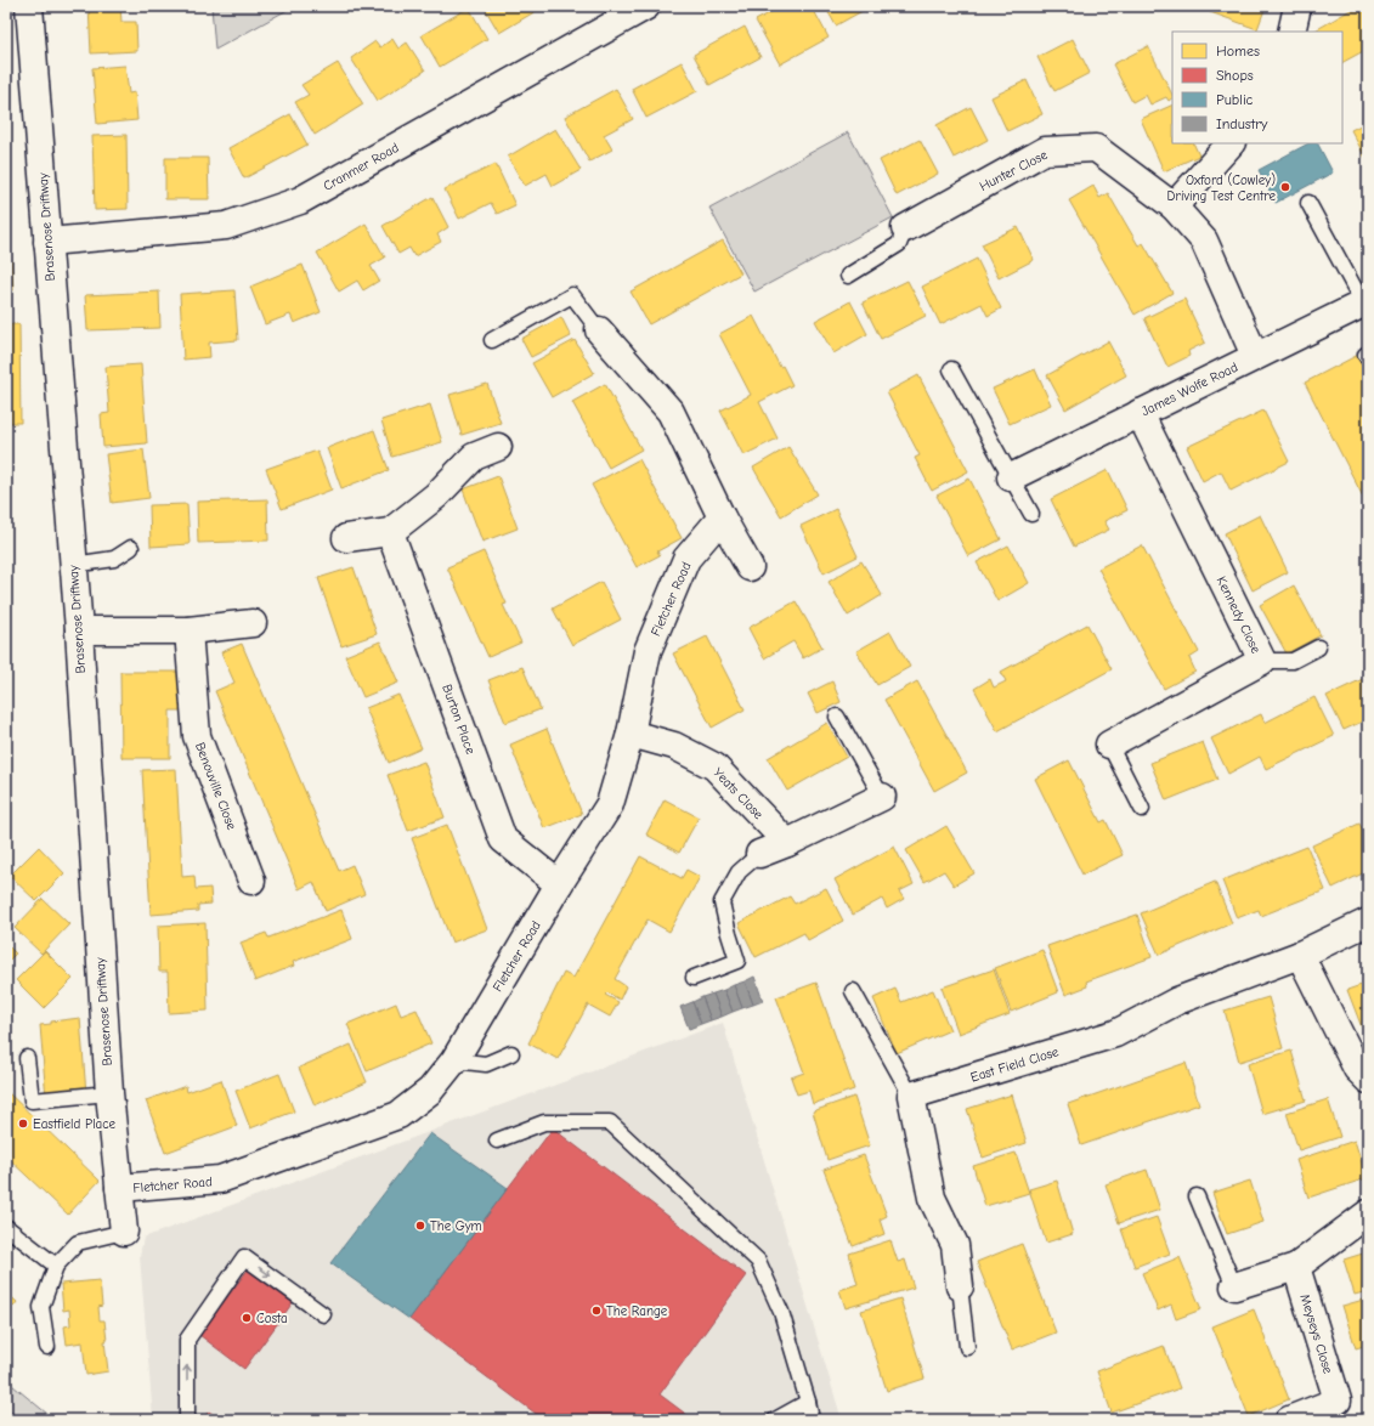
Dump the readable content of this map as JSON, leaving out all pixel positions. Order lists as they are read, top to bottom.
{
  "streets": {
    "street": [
      "Cranmer Road",
      "Hunter Close",
      "Brasenose Driftway",
      "James Wolfe Road",
      "Fletcher Road",
      "Kennedy Close",
      "Burton Place",
      "Benouville Close",
      "Yeats Close",
      "East Field Close",
      "Meyseys Close"
    ]
  },
  "crossings": [
    ["Cranmer Road", "Brasenose Driftway"],
    ["Hunter Close", "James Wolfe Road"],
    ["Brasenose Driftway", "Fletcher Road"],
    ["James Wolfe Road", "Kennedy Close"],
    ["Fletcher Road", "Burton Place"],
    ["Fletcher Road", "Yeats Close"]
  ],
  "places": [
    "Oxford (Cowley) Driving Test Centre",
    "Eastfield Place",
    "The Gym",
    "The Range",
    "Costa"
  ],
  "legend": [
    "Homes",
    "Shops",
    "Public",
    "Industry"
  ]
}
